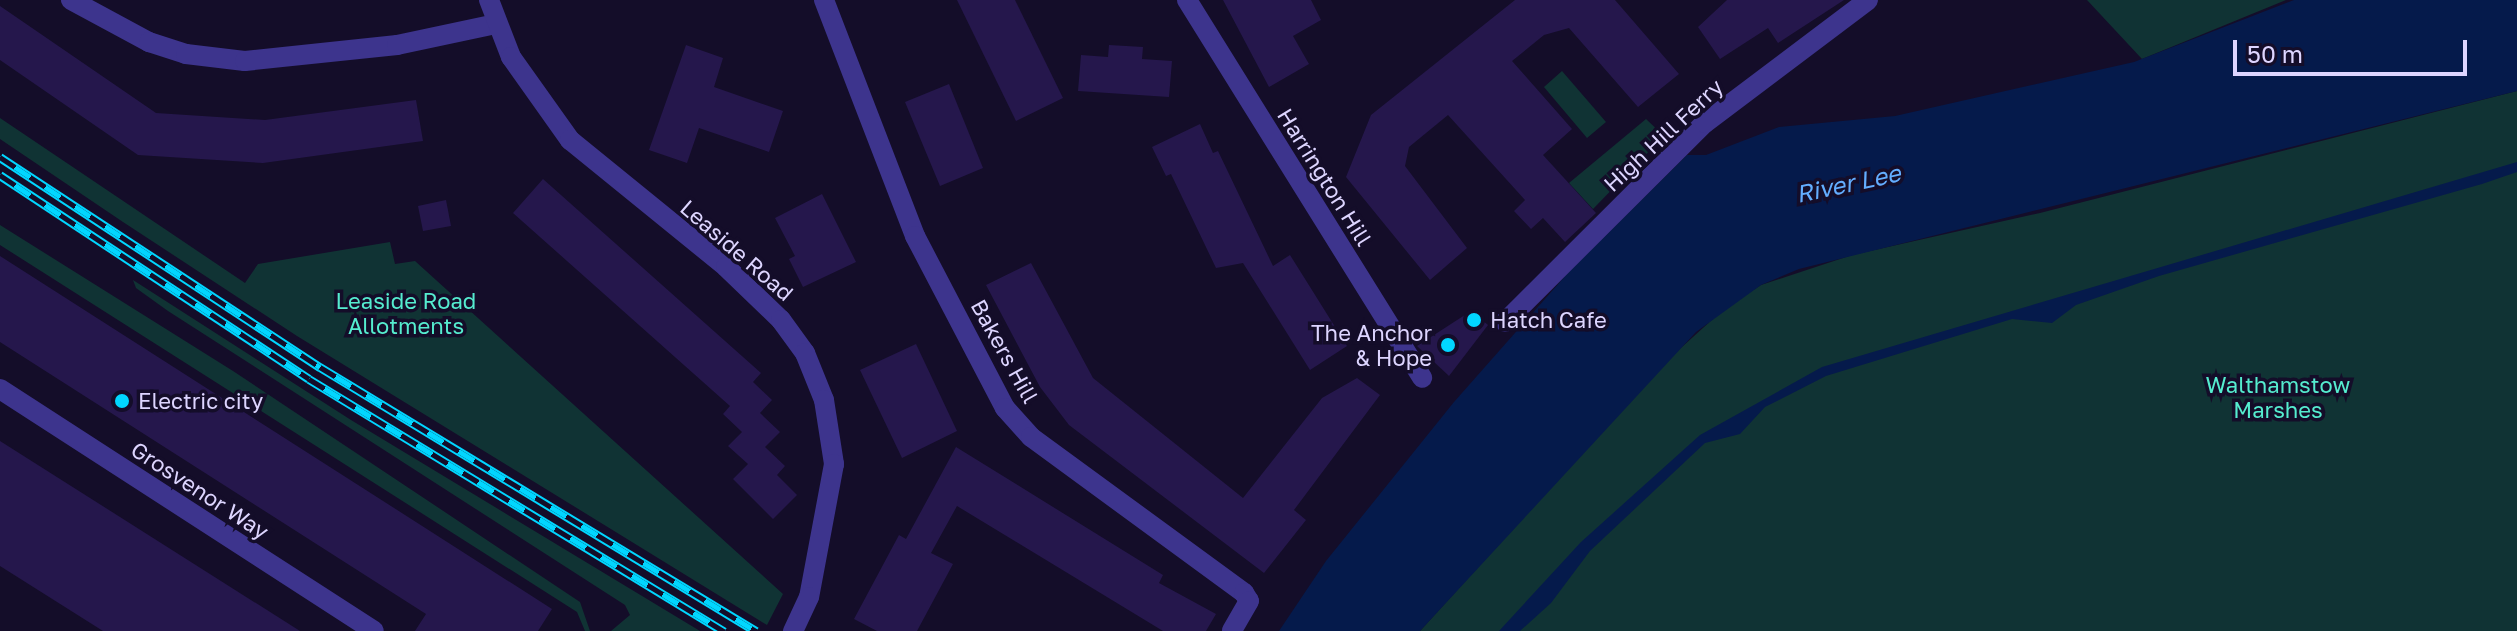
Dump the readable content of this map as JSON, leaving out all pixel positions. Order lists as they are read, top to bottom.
{
  "streets": {
    "street": [
      "High Hill Ferry",
      "Harrington Hill",
      "Leaside Road",
      "Bakers Hill",
      "Grosvenor Way"
    ]
  },
  "water": ["River Lee"],
  "parks": ["Leaside Road Allotments", "Walthamstow Marshes"],
  "places": ["Hatch Cafe", "The Anchor & Hope", "Electric city"],
  "scale_bar": "50 m"
}
